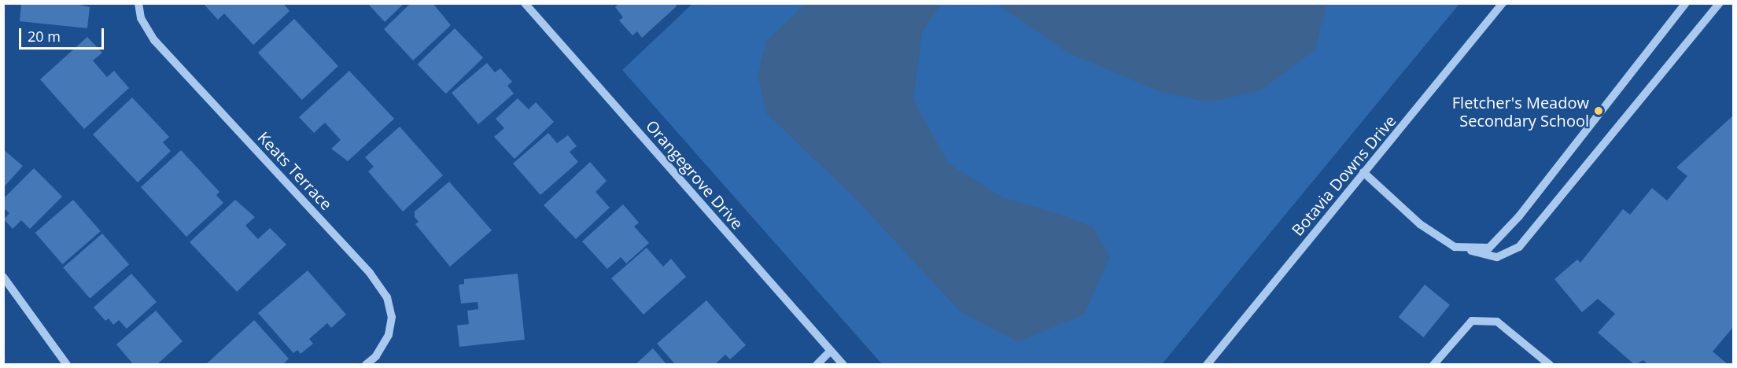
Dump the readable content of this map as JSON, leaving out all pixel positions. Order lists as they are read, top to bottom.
{
  "streets": {
    "street": ["Keats Terrace", "Orangegrove Drive", "Botavia Downs Drive"]
  },
  "places": ["Fletcher's Meadow Secondary School"],
  "scale_bar": "20 m"
}
